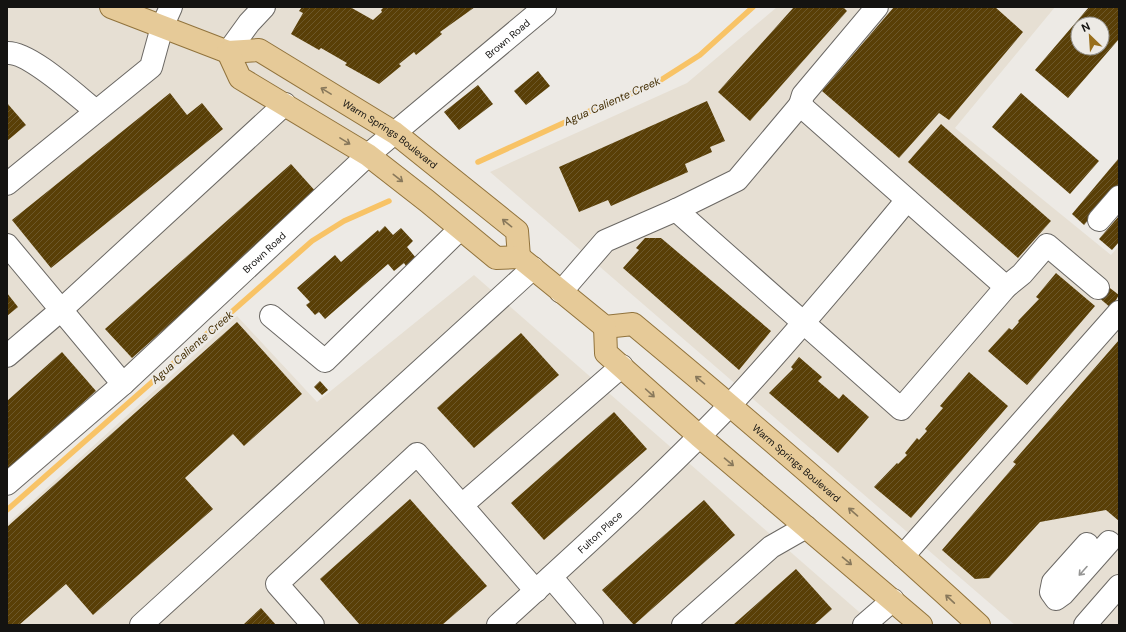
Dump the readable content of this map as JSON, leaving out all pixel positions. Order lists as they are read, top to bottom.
{
  "streets": {
    "main road": ["Warm Springs Boulevard"],
    "street": ["Brown Road", "Fulton Place"]
  },
  "crossings": [
    ["Brown Road", "Warm Springs Boulevard"],
    ["Warm Springs Boulevard", "Fulton Place"]
  ],
  "water": ["Agua Caliente Creek"],
  "north": "top left"
}
